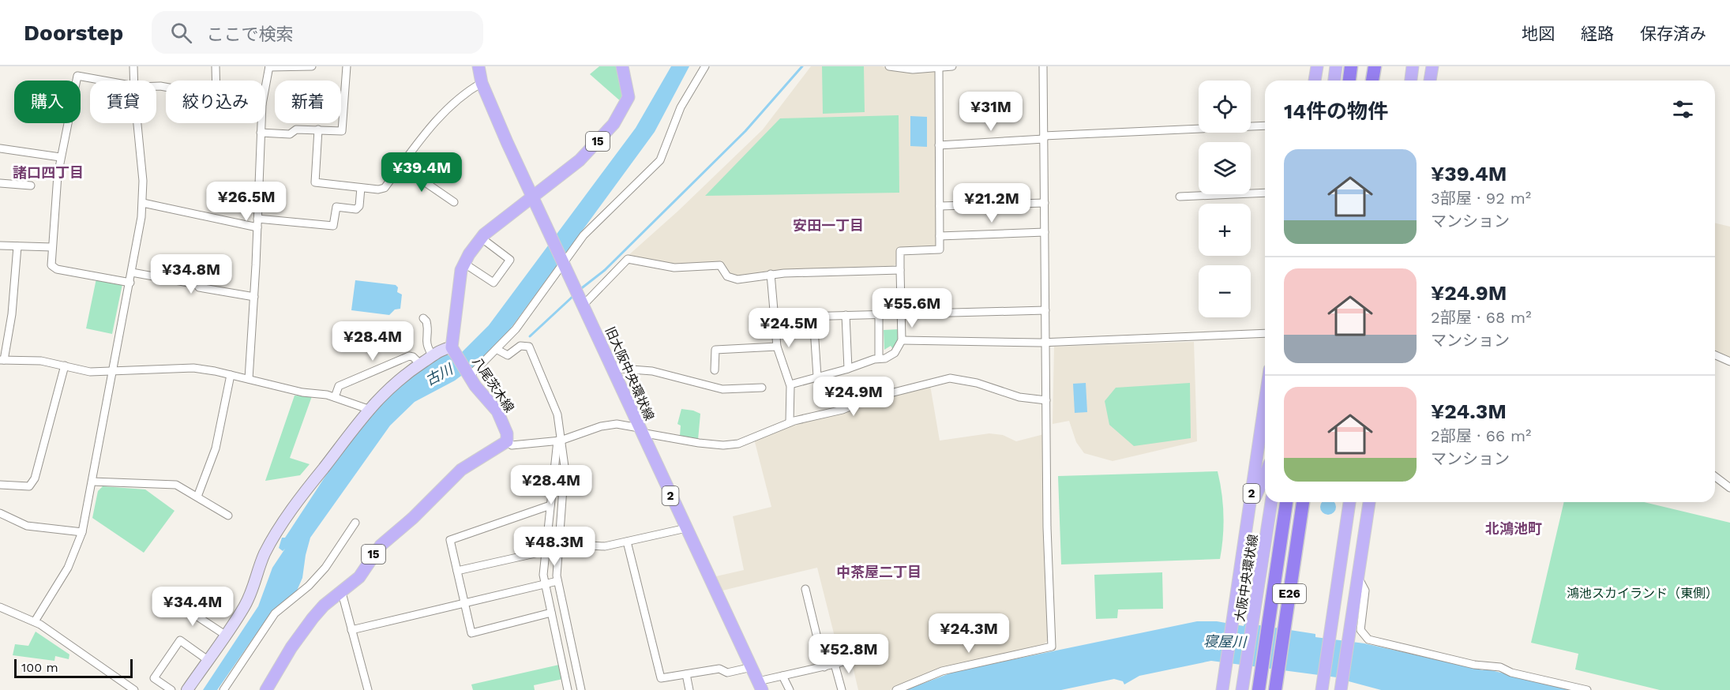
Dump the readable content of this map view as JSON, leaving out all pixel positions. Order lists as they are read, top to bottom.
{
  "streets": {
    "highway": ["E26"],
    "main road": [
      "15",
      "旧大阪中央環状線",
      "八尾茨木線",
      "2",
      "大阪中央環状線"
    ]
  },
  "crossings": [
    ["15", "旧大阪中央環状線"],
    ["15", "八尾茨木線"]
  ],
  "districts": [
    "諸口四丁目",
    "安田一丁目",
    "北鴻池町",
    "中茶屋二丁目"
  ],
  "water": ["古川", "寝屋川"],
  "parks": ["鴻池スカイランド（東側）"],
  "scale_bar": "100 m",
  "page": {
    "header": "Doorstep",
    "search": "ここで検索",
    "nav": ["地図", "経路", "保存済み"],
    "map_buttons": ["+", "−"],
    "chip": [
      "購入",
      "賃貸",
      "絞り込み",
      "新着"
    ],
    "heading": "14件の物件",
    "price": [
      "¥31M",
      "¥39.4M",
      "¥26.5M",
      "¥21.2M",
      "¥34.8M",
      "¥55.6M",
      "¥24.5M",
      "¥28.4M",
      "¥24.9M",
      "¥28.4M",
      "¥48.3M",
      "¥34.4M",
      "¥24.3M",
      "¥52.8M"
    ],
    "list": [
      {
        "name": "¥39.4M",
        "note": "3部屋 · 92 m² · マンション"
      },
      {
        "name": "¥24.9M",
        "note": "2部屋 · 68 m² · マンション"
      },
      {
        "name": "¥24.3M",
        "note": "2部屋 · 66 m² · マンション"
      }
    ],
    "scale": "100 m"
  }
}
